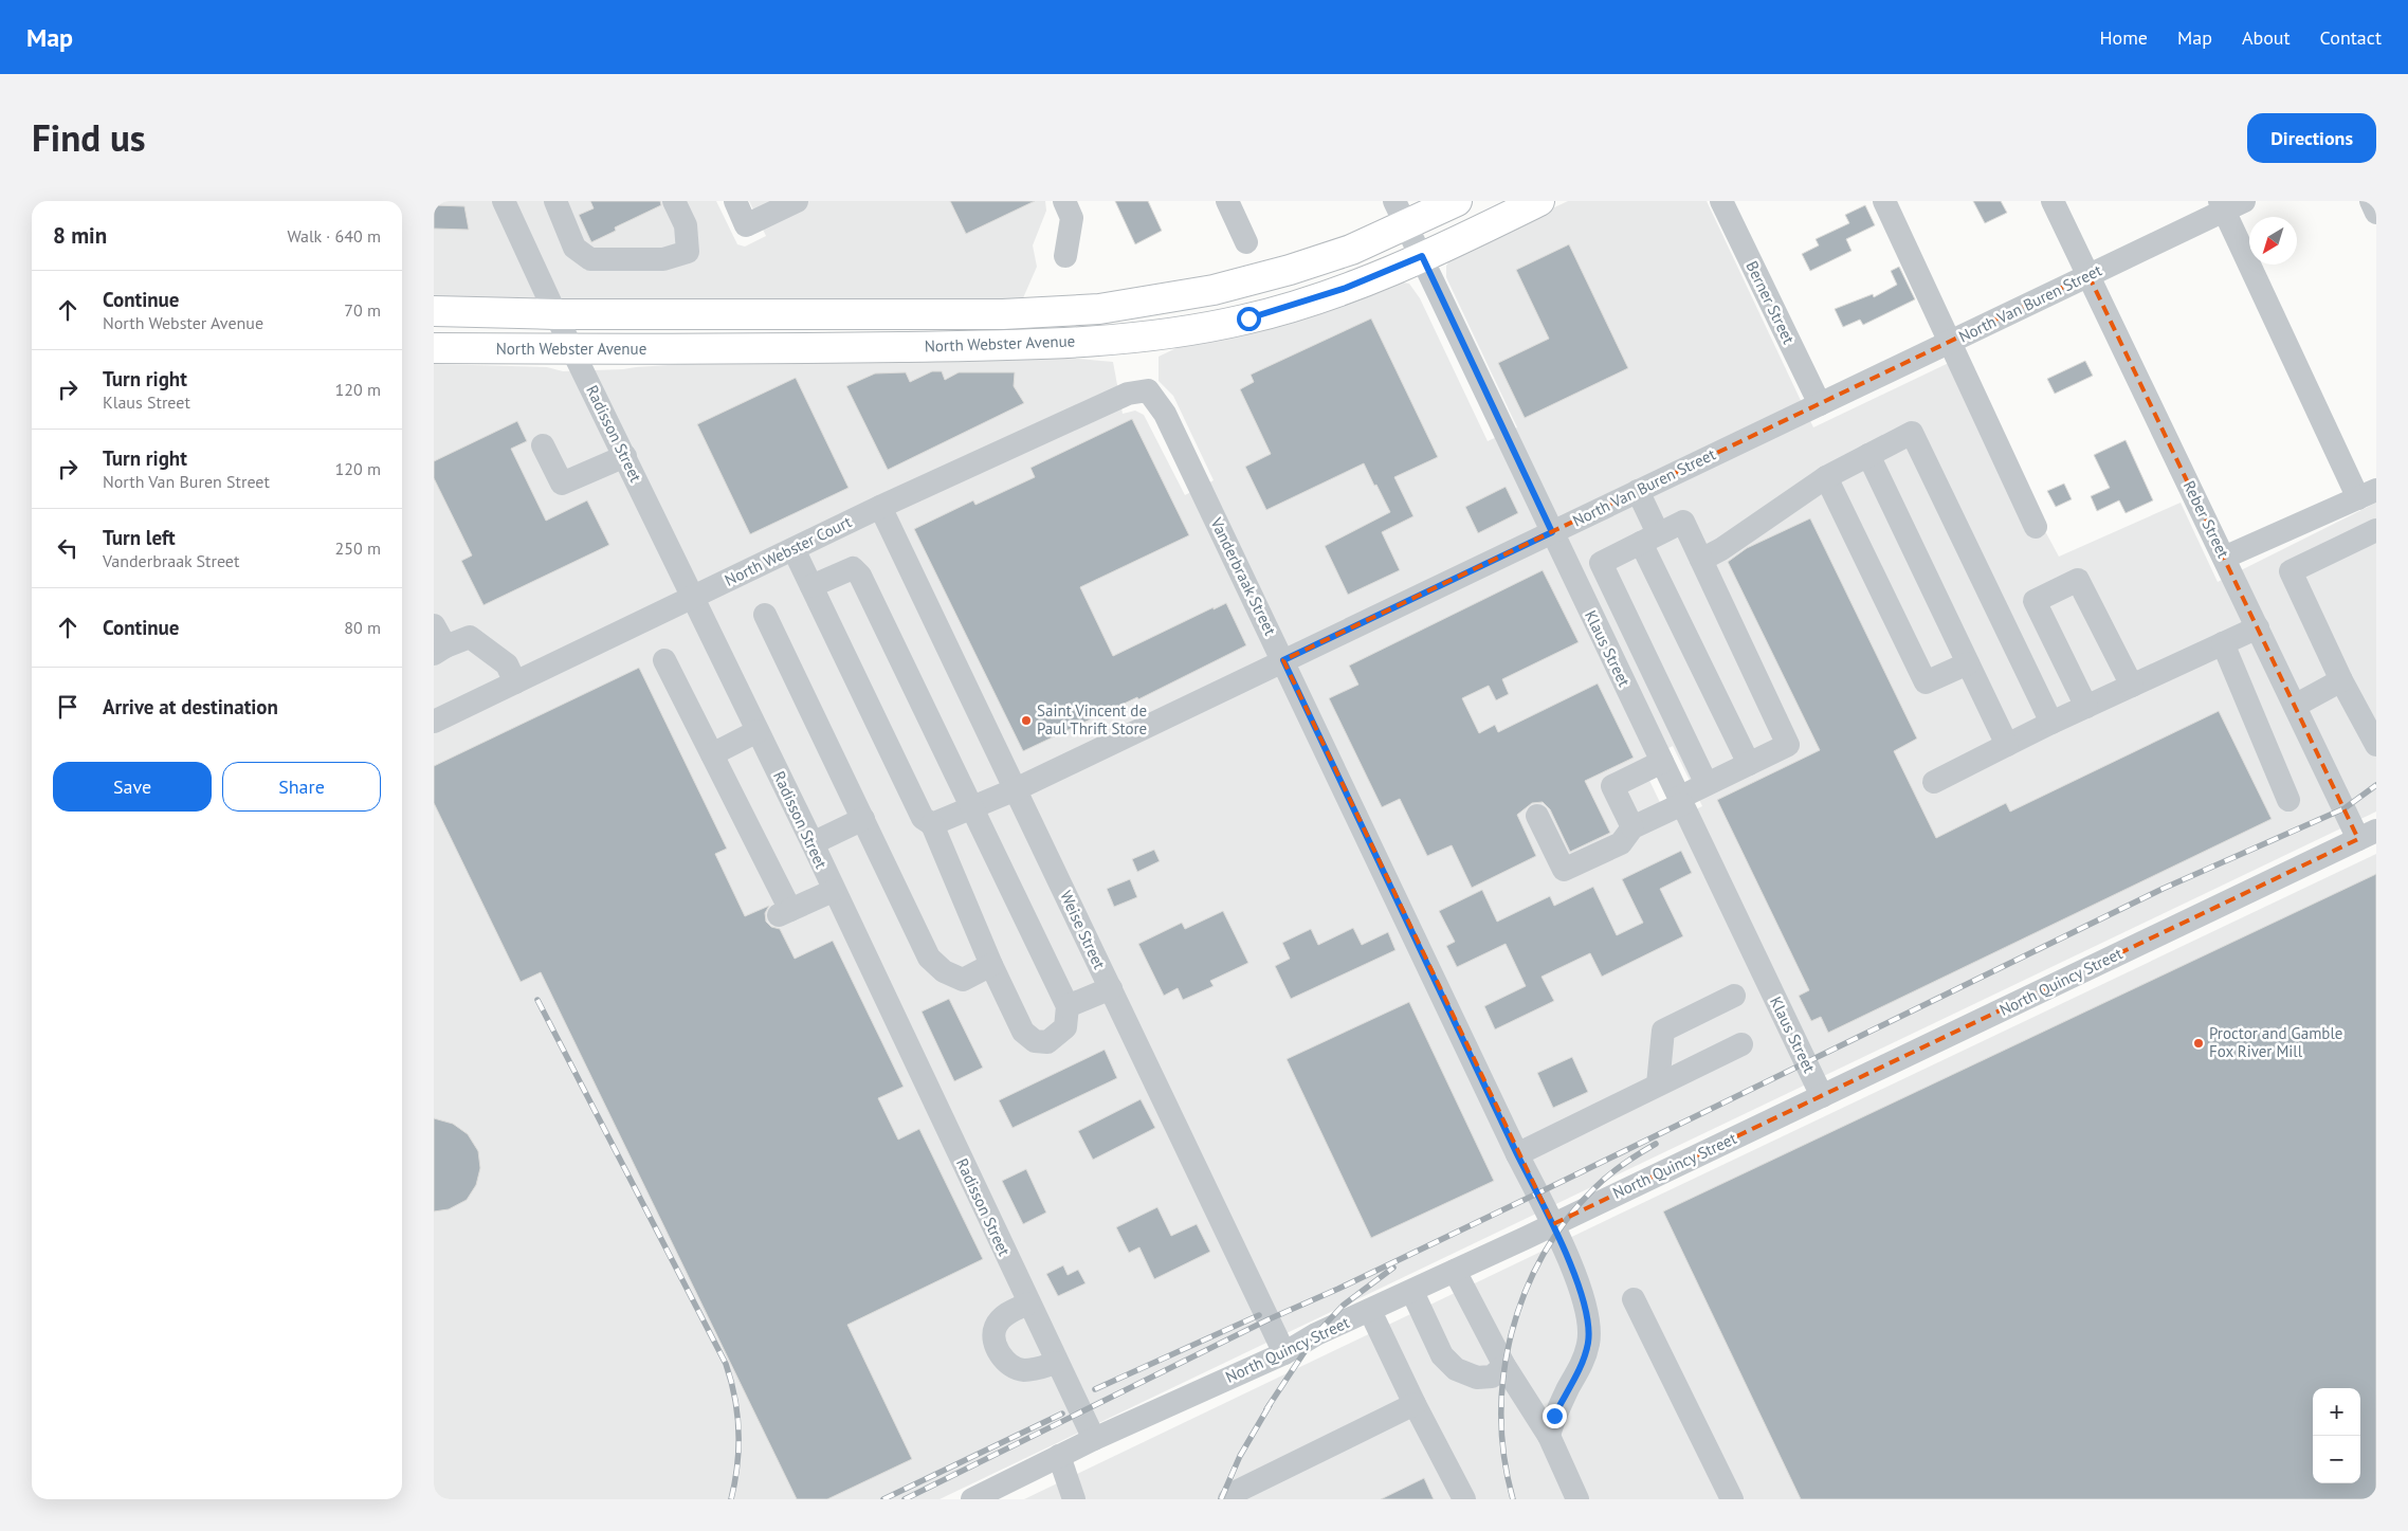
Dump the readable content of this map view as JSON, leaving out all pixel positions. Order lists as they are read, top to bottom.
{
  "streets": {
    "main road": ["North Webster Avenue"],
    "street": [
      "Berner Street",
      "North Van Buren Street",
      "Radisson Street",
      "Reber Street",
      "North Webster Court",
      "Vanderbraak Street",
      "Klaus Street",
      "Weise Street",
      "North Quincy Street"
    ]
  },
  "crossings": [
    ["Berner Street", "North Van Buren Street"],
    ["North Van Buren Street", "Reber Street"],
    ["North Van Buren Street", "Vanderbraak Street"],
    ["North Van Buren Street", "Klaus Street"],
    ["North Van Buren Street", "Weise Street"],
    ["North Webster Avenue", "Radisson Street"],
    ["North Webster Avenue", "Klaus Street"],
    ["Radisson Street", "North Webster Court"],
    ["Radisson Street", "North Quincy Street"],
    ["Reber Street", "North Quincy Street"],
    ["North Webster Court", "Vanderbraak Street"],
    ["North Webster Court", "Weise Street"],
    ["Vanderbraak Street", "North Quincy Street"],
    ["Klaus Street", "North Quincy Street"],
    ["Weise Street", "North Quincy Street"]
  ],
  "places": ["Saint Vincent de Paul Thrift Store", "Proctor and Gamble Fox River Mill"],
  "north": "bottom left",
  "page": {
    "header": "Map",
    "nav": [
      "Home",
      "Map",
      "About",
      "Contact"
    ],
    "title": "Find us",
    "buttons": [
      "Directions",
      ["Save", "Share"]
    ],
    "heading": ["8 min", "Walk · 640 m"],
    "list": [
      ["Continue", "North Webster Avenue", "70 m"],
      ["Turn right", "Klaus Street", "120 m"],
      ["Turn right", "North Van Buren Street", "120 m"],
      ["Turn left", "Vanderbraak Street", "250 m"],
      ["Continue", "80 m"],
      "Arrive at destination"
    ],
    "map_buttons": ["+", "−"]
  }
}
